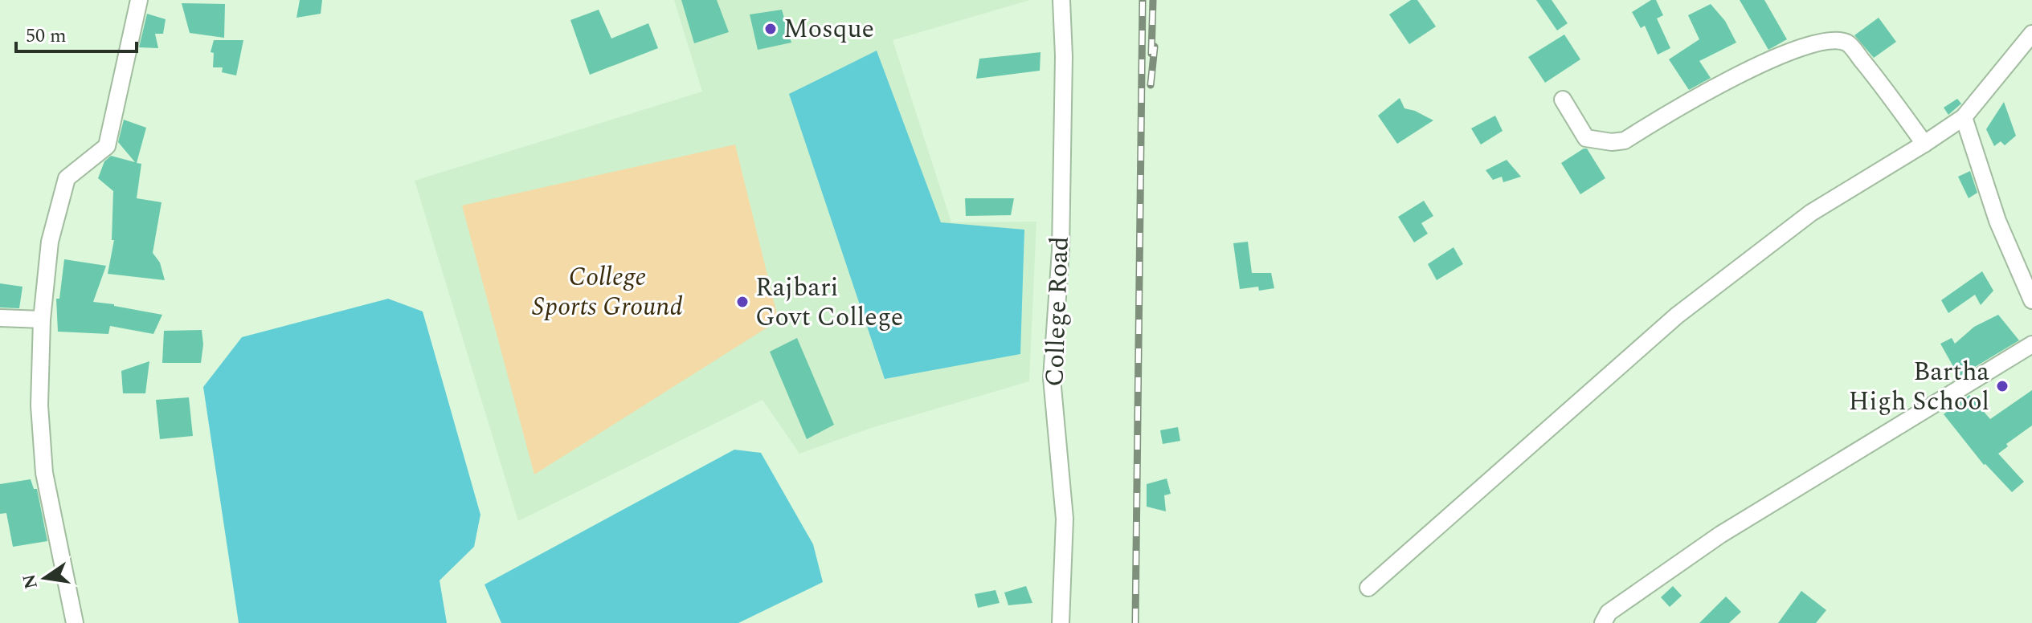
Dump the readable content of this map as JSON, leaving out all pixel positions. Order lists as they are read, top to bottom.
{
  "streets": {
    "street": ["College Road"]
  },
  "parks": ["College Sports Ground"],
  "places": ["Mosque", "Rajbari Govt College", "Bartha High School"],
  "scale_bar": "50 m",
  "north": "left"
}
